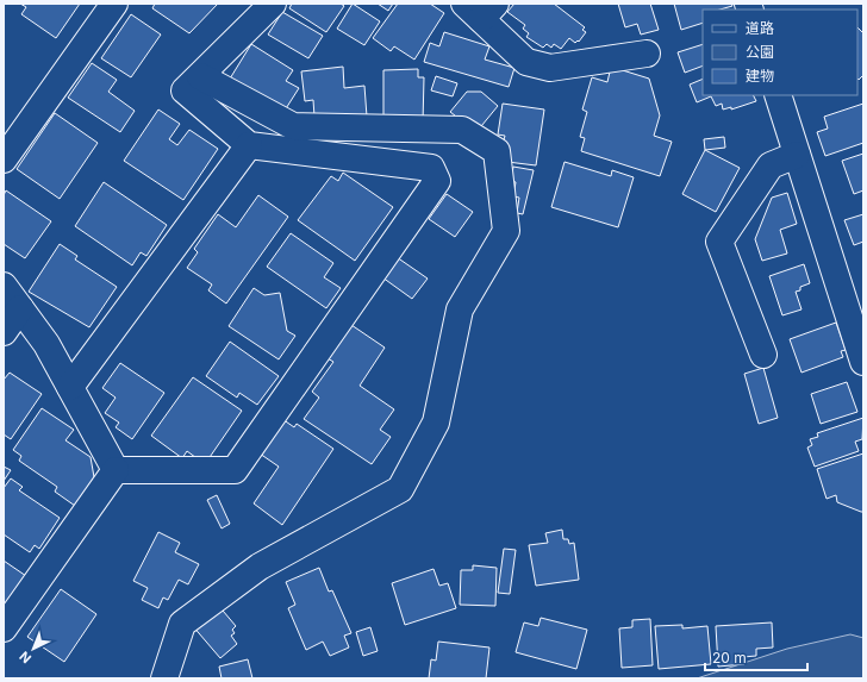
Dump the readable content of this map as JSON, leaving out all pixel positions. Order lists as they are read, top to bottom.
{
  "legend": ["道路", "公園", "建物"],
  "scale_bar": "20 m",
  "north": "bottom left"
}
